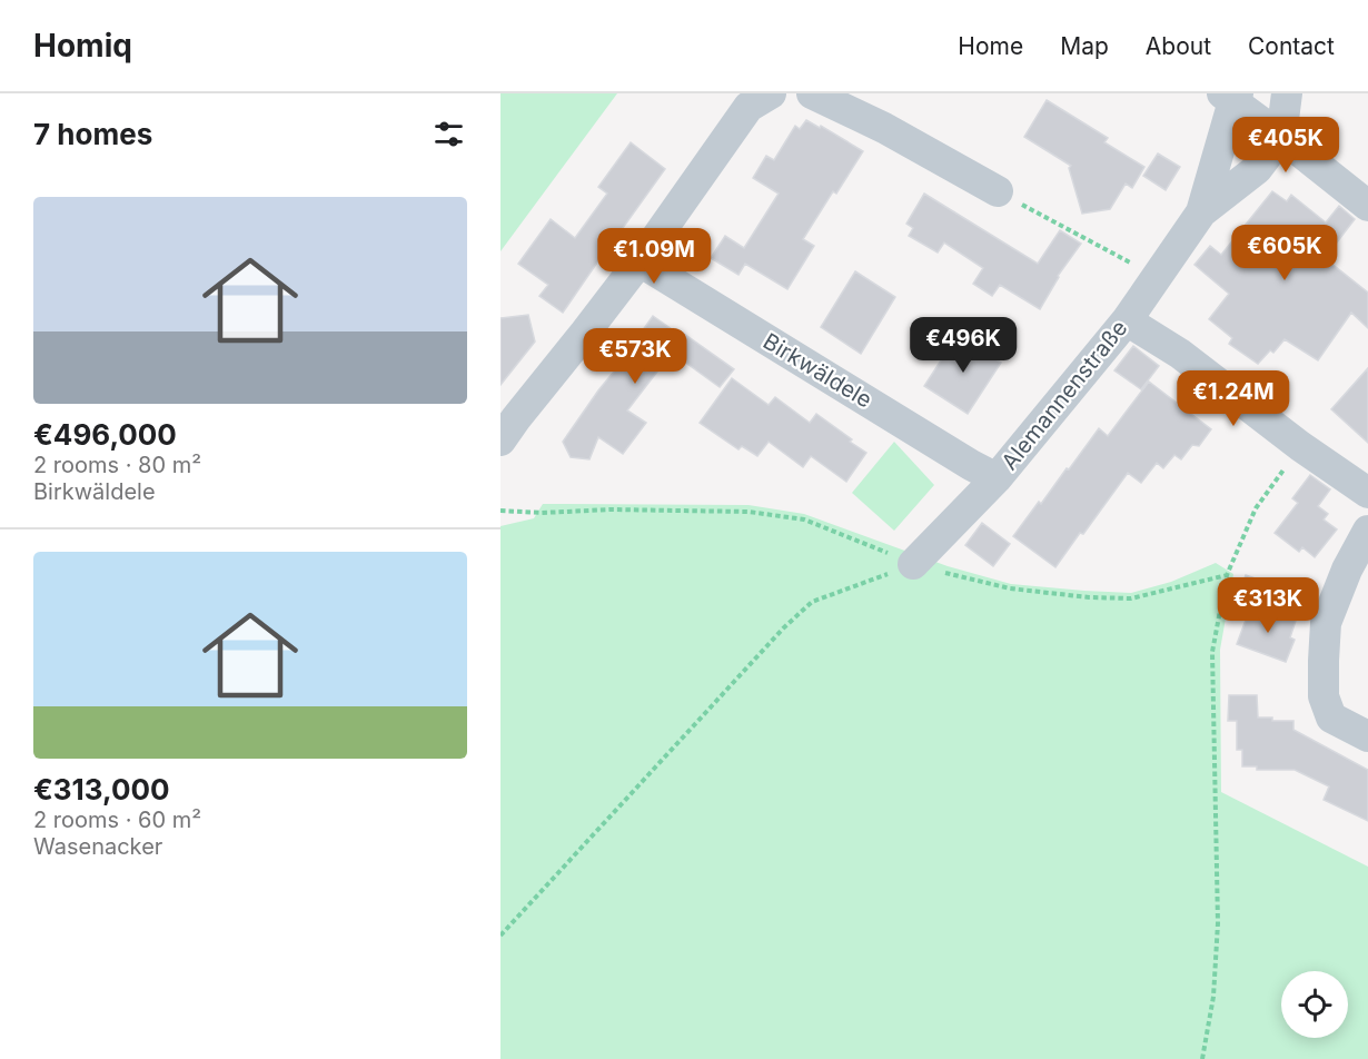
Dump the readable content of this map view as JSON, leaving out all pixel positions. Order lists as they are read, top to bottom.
{
  "streets": {
    "street": ["Birkwäldele", "Alemannenstraße"]
  },
  "crossings": [
    ["Birkwäldele", "Alemannenstraße"]
  ],
  "page": {
    "header": "Homiq",
    "nav": [
      "Home",
      "Map",
      "About",
      "Contact"
    ],
    "heading": "7 homes",
    "price": [
      "€405K",
      "€605K",
      "€1.09M",
      "€496K",
      "€573K",
      "€1.24M",
      "€313K"
    ],
    "list": [
      {
        "name": "€496,000",
        "note": "2 rooms · 80 m² · Birkwäldele"
      },
      {
        "name": "€313,000",
        "note": "2 rooms · 60 m² · Wasenacker"
      }
    ]
  }
}
